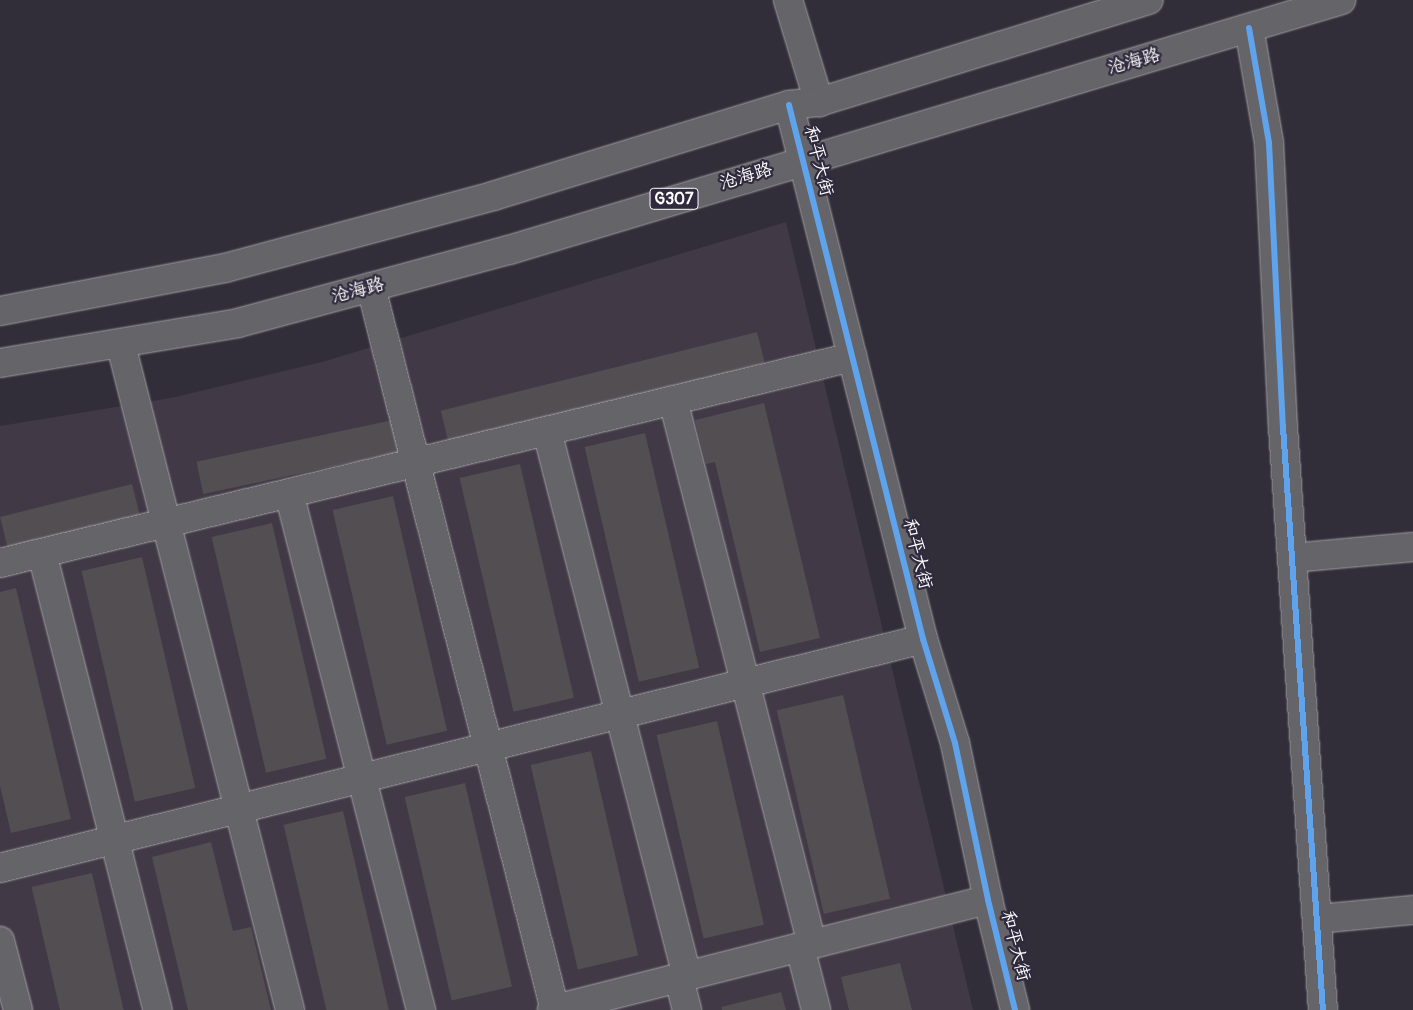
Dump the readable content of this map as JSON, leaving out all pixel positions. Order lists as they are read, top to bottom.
{
  "streets": {
    "street": ["沧海路", "和平大街", "G307"]
  },
  "crossings": [
    ["沧海路", "和平大街"]
  ]
}
